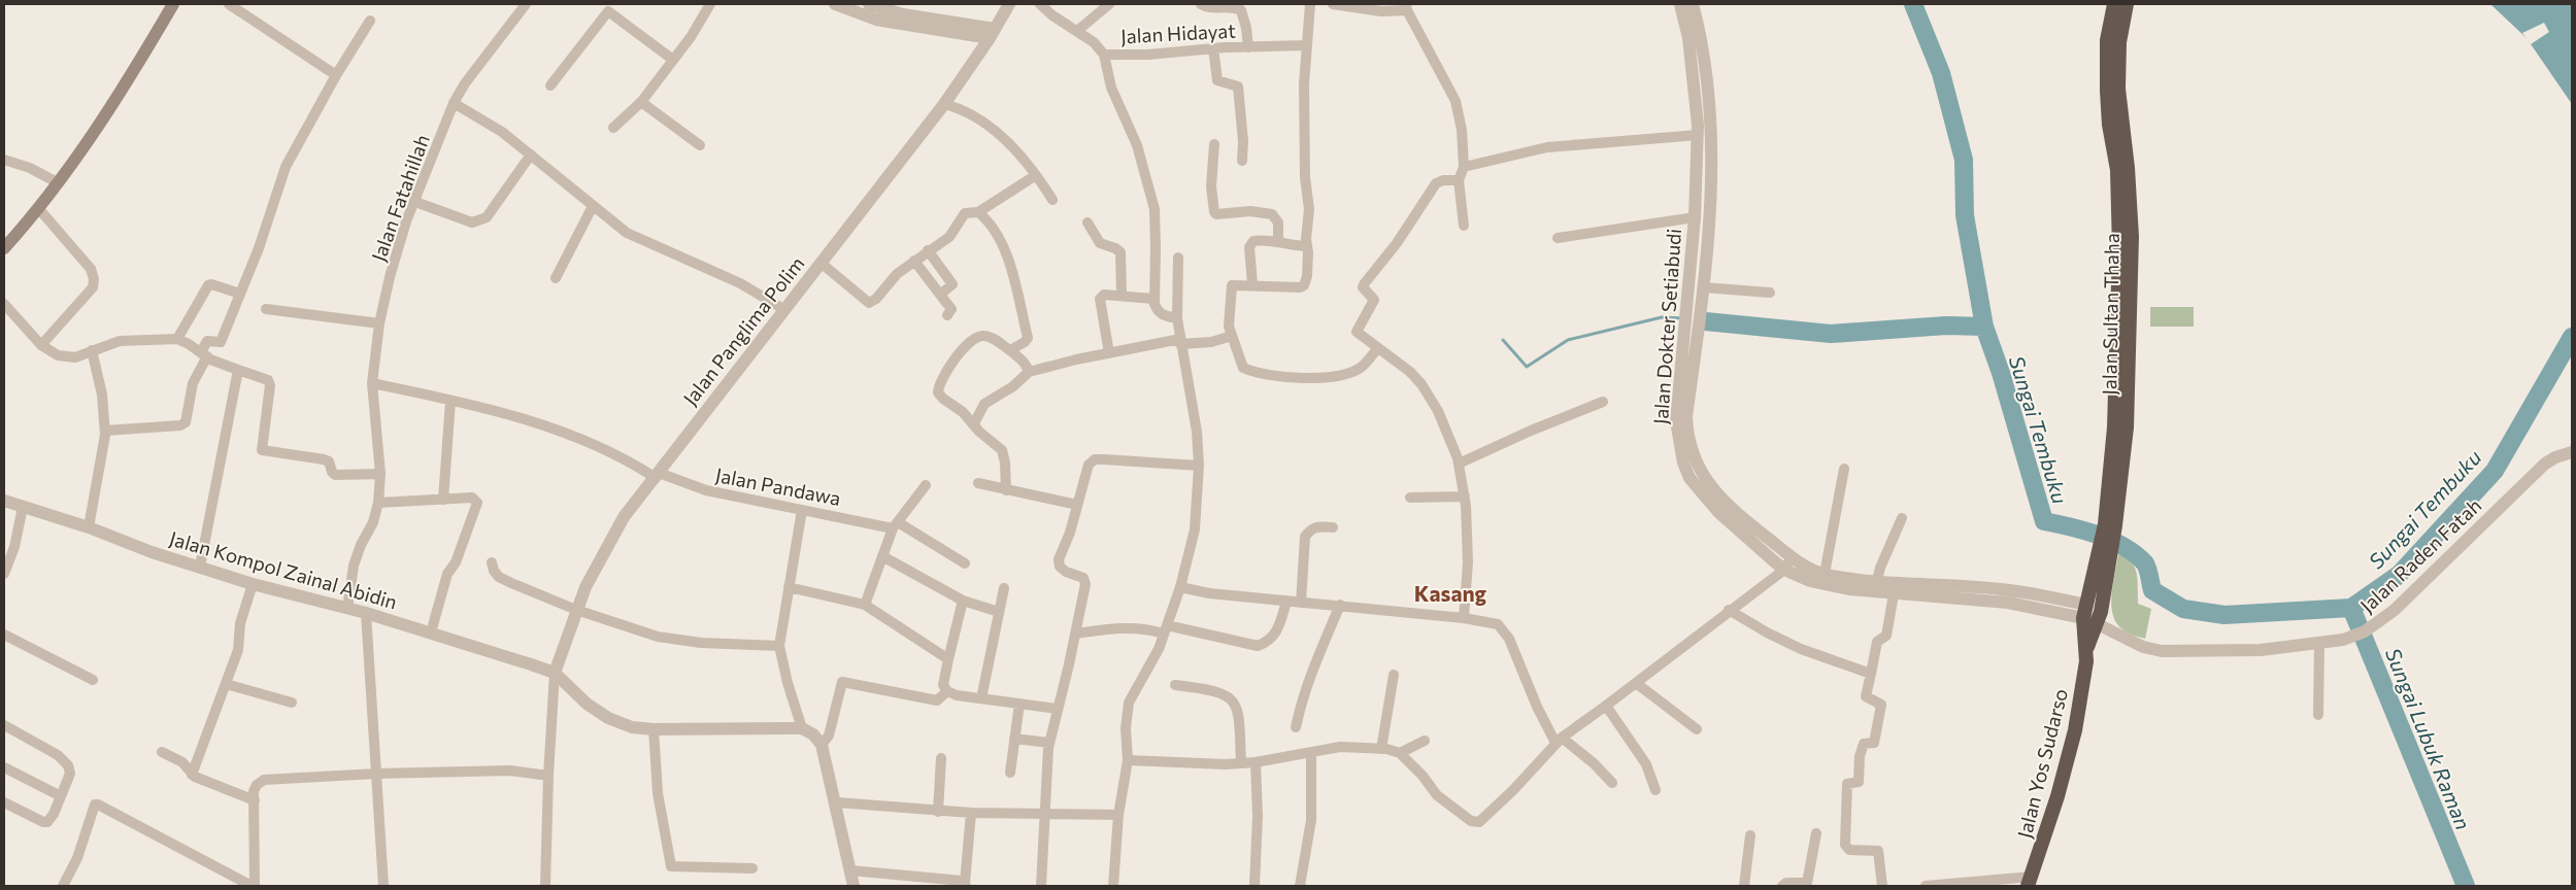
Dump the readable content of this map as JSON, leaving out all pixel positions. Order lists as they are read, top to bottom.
{
  "streets": {
    "highway": ["Jalan Sultan Thaha", "Jalan Dokter Setiabudi", "Jalan Yos Sudarso"],
    "street": [
      "Jalan Hidayat",
      "Jalan Fatahillah",
      "Jalan Panglima Polim",
      "Jalan Pandawa",
      "Jalan Raden Fatah",
      "Jalan Kompol Zainal Abidin"
    ]
  },
  "crossings": [
    ["Jalan Fatahillah", "Jalan Pandawa"],
    ["Jalan Fatahillah", "Jalan Kompol Zainal Abidin"],
    ["Jalan Sultan Thaha", "Jalan Dokter Setiabudi"],
    ["Jalan Sultan Thaha", "Jalan Raden Fatah"],
    ["Jalan Sultan Thaha", "Jalan Yos Sudarso"],
    ["Jalan Dokter Setiabudi", "Jalan Raden Fatah"],
    ["Jalan Dokter Setiabudi", "Jalan Yos Sudarso"],
    ["Jalan Panglima Polim", "Jalan Pandawa"],
    ["Jalan Panglima Polim", "Jalan Kompol Zainal Abidin"],
    ["Jalan Raden Fatah", "Jalan Yos Sudarso"]
  ],
  "districts": ["Kasang"],
  "water": ["Sungai Tembuku", "Sungai Lubuk Raman"]
}
